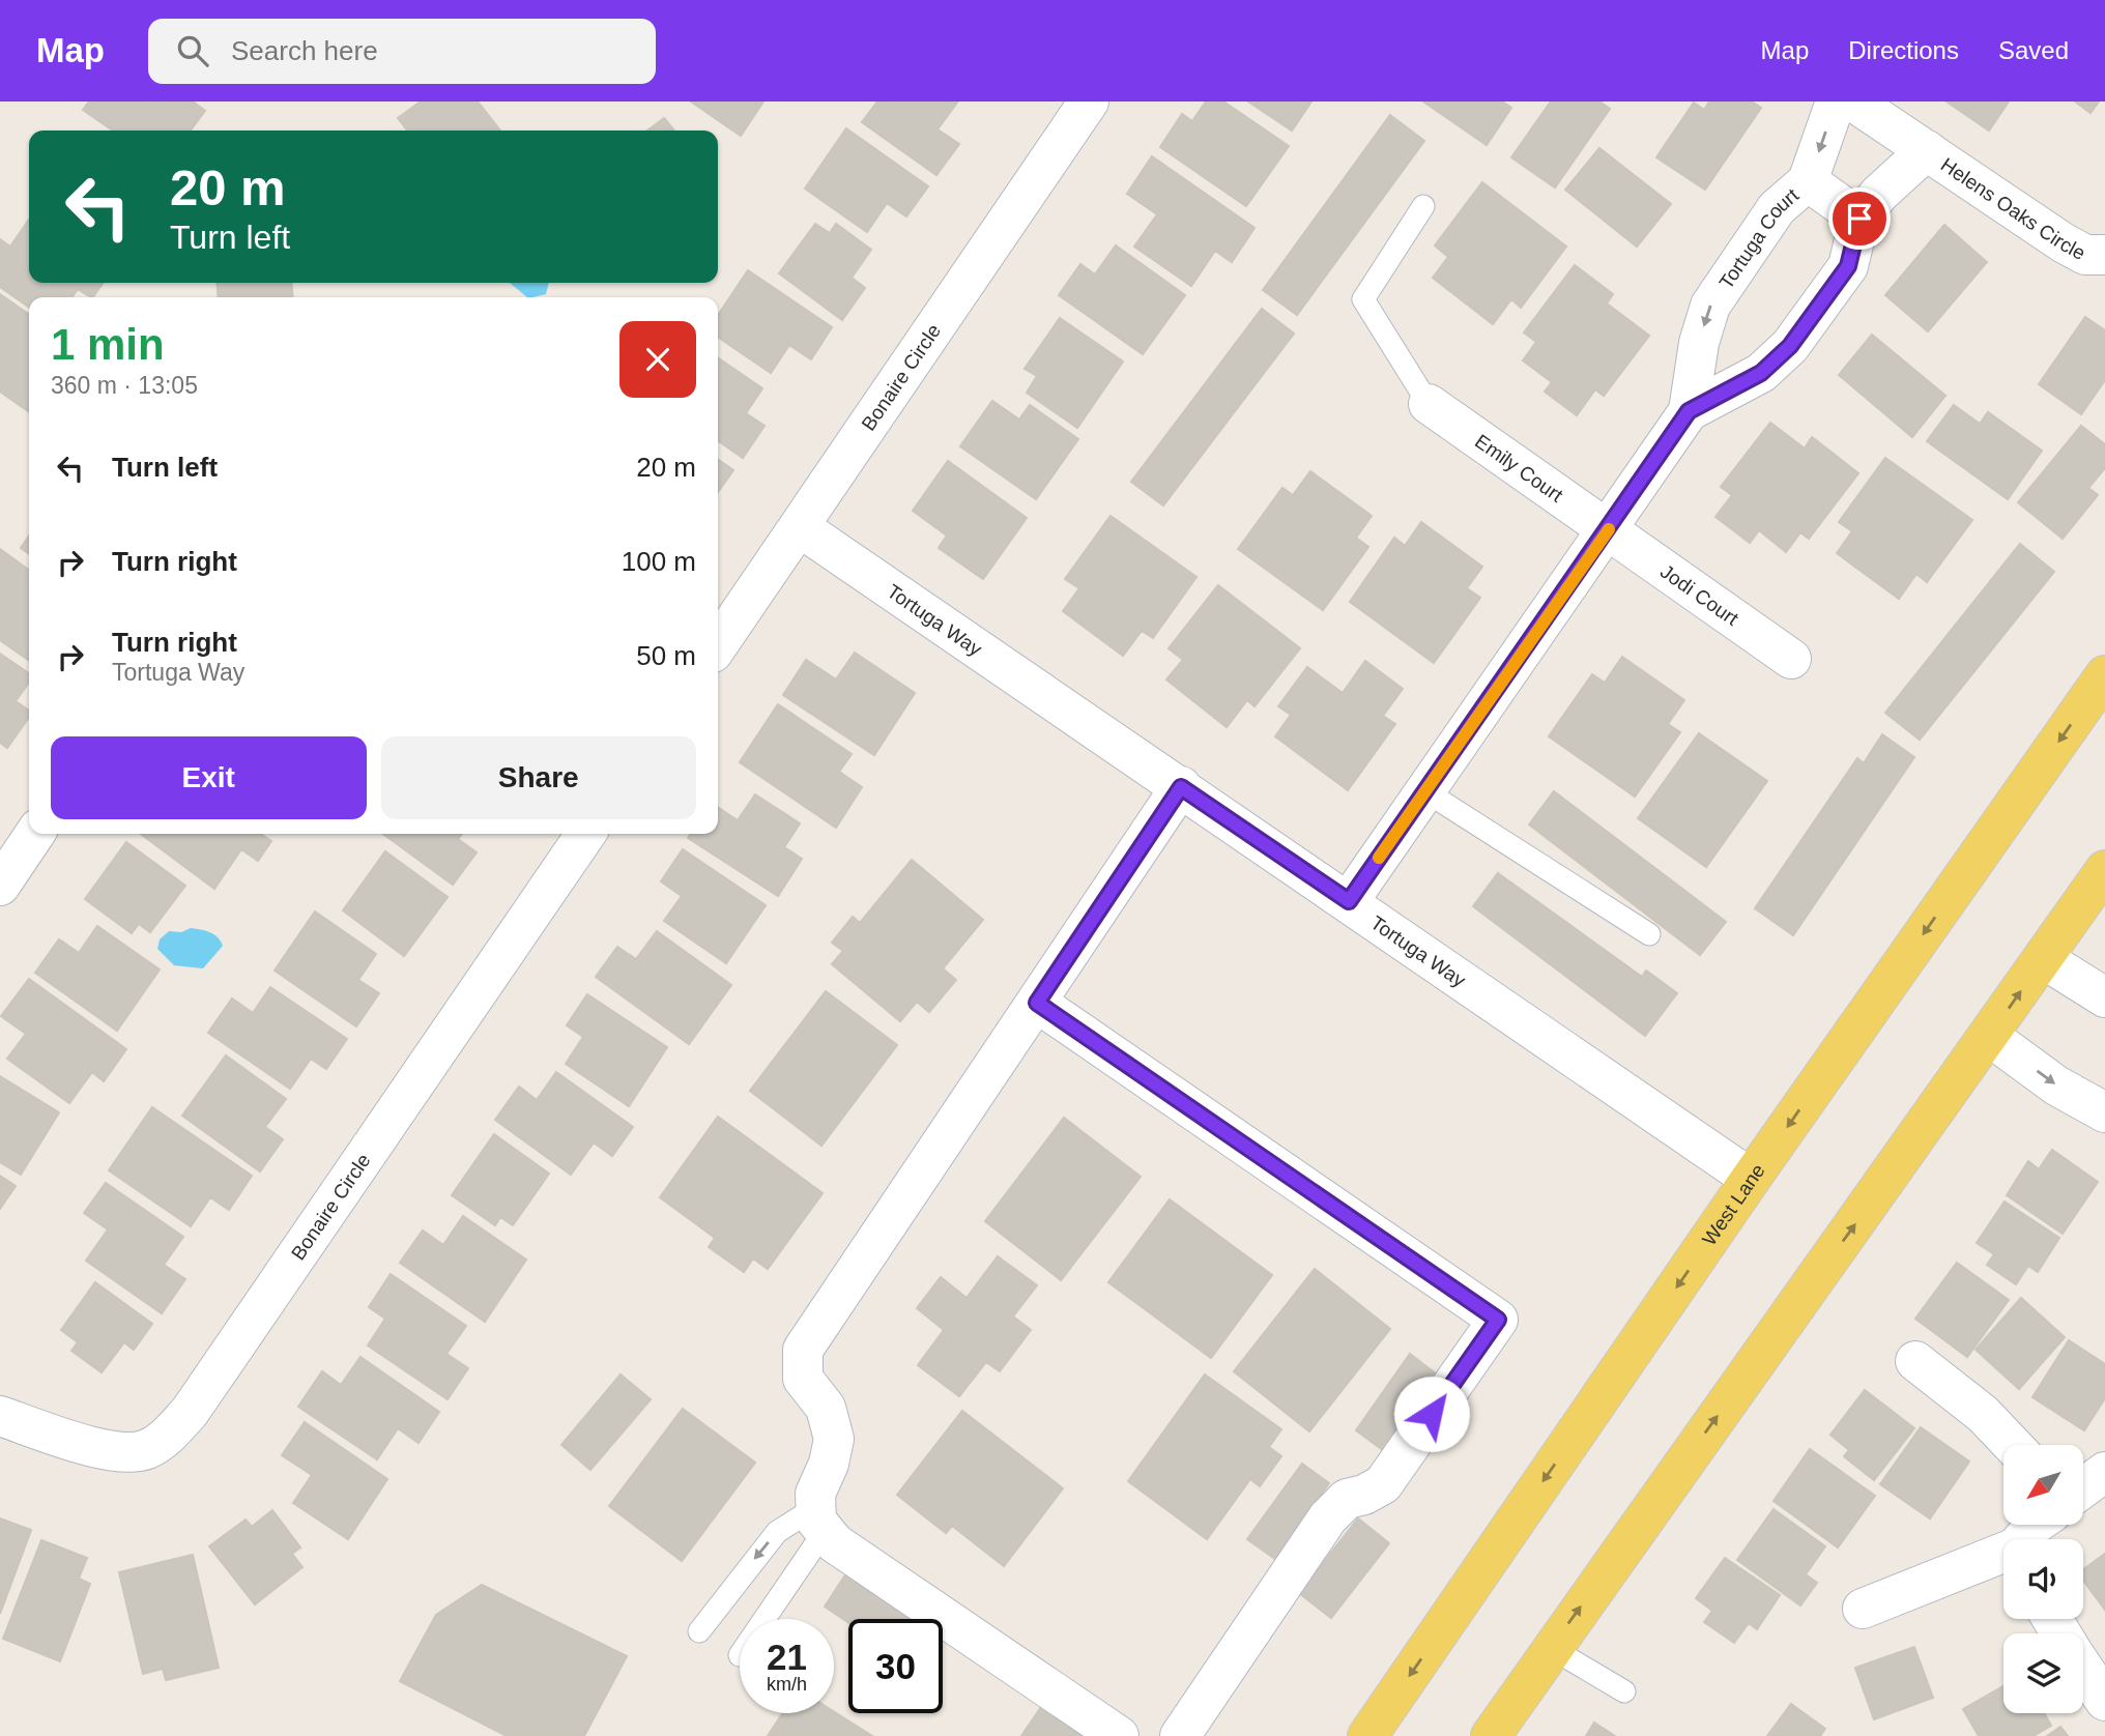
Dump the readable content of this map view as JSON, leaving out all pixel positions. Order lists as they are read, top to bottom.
{
  "streets": {
    "main road": ["West Lane"],
    "street": [
      "Helens Oaks Circle",
      "Tortuga Court",
      "Bonaire Circle",
      "Emily Court",
      "Jodi Court",
      "Tortuga Way"
    ]
  },
  "crossings": [
    ["Helens Oaks Circle", "Tortuga Court"],
    ["Tortuga Court", "Emily Court"],
    ["Tortuga Court", "Jodi Court"],
    ["Tortuga Court", "Tortuga Way"],
    ["Bonaire Circle", "Tortuga Way"],
    ["Emily Court", "Jodi Court"],
    ["Tortuga Way", "West Lane"]
  ],
  "north": "bottom left",
  "page": {
    "header": "Map",
    "search": "Search here",
    "nav": ["Map", "Directions", "Saved"],
    "turn": ["20 m", "Turn left"],
    "heading": ["1 min", "360 m · 13:05"],
    "list": [
      {
        "name": "Turn left",
        "value": "20 m"
      },
      {
        "name": "Turn right",
        "value": "100 m"
      },
      {
        "name": "Turn right",
        "note": "Tortuga Way",
        "value": "50 m"
      }
    ],
    "buttons": ["Exit", "Share"],
    "speed": "21 km/h",
    "limit": "30"
  }
}
